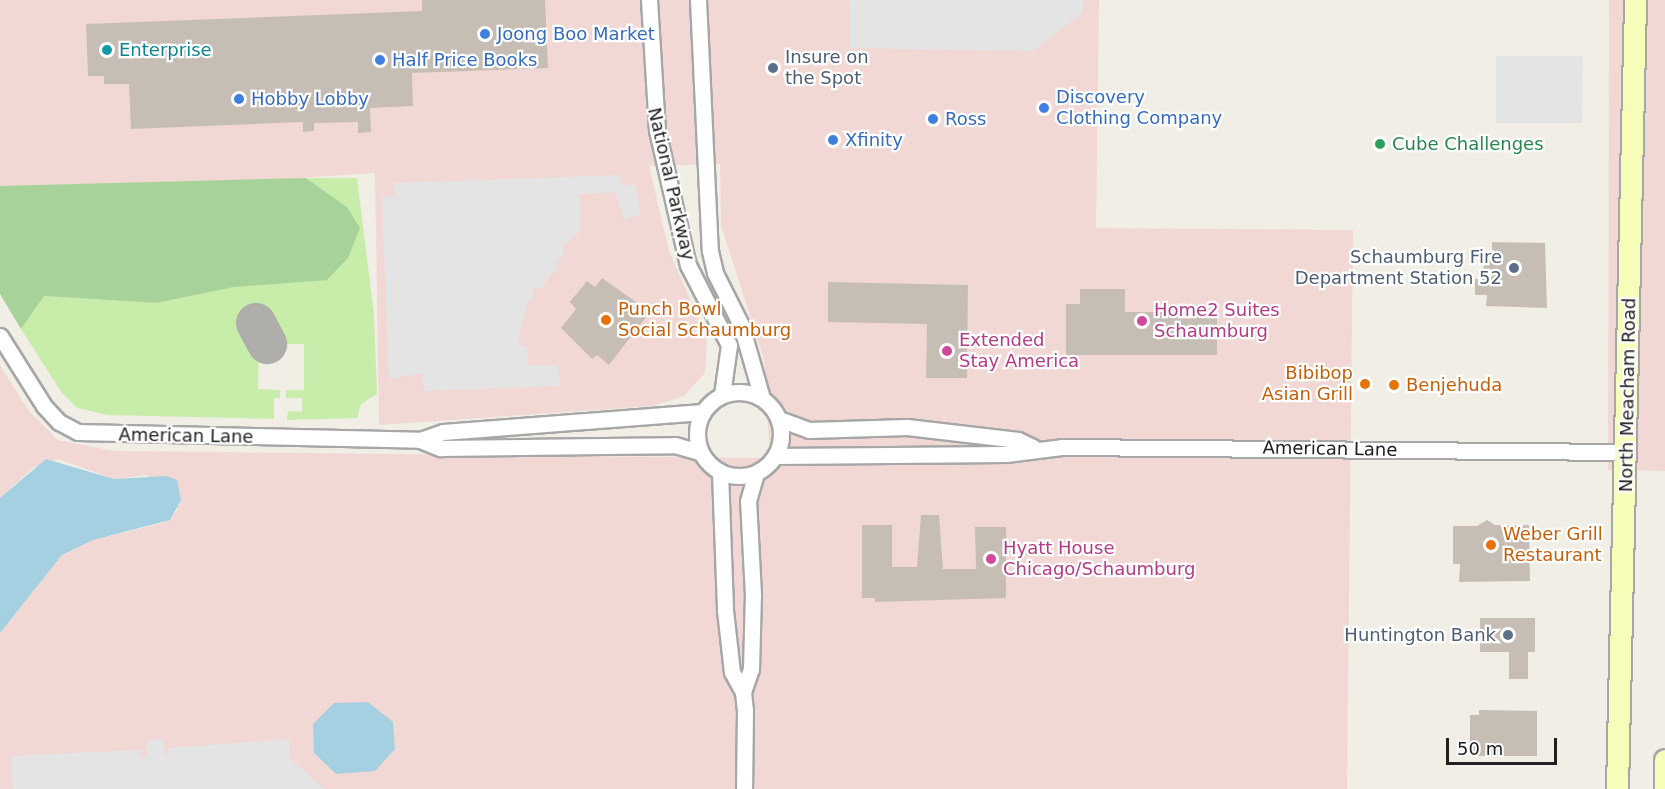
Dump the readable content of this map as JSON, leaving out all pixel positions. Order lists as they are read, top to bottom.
{
  "streets": {
    "main road": ["North Meacham Road"],
    "street": ["National Parkway", "American Lane"]
  },
  "crossings": [
    ["National Parkway", "American Lane"],
    ["North Meacham Road", "American Lane"]
  ],
  "places": [
    "Joong Boo Market",
    "Enterprise",
    "Half Price Books",
    "Insure on the Spot",
    "Hobby Lobby",
    "Discovery Clothing Company",
    "Ross",
    "Xfinity",
    "Cube Challenges",
    "Schaumburg Fire Department Station 52",
    "Punch Bowl Social Schaumburg",
    "Home2 Suites Schaumburg",
    "Extended Stay America",
    "Bibibop Asian Grill",
    "Benjehuda",
    "Weber Grill Restaurant",
    "Hyatt House Chicago/Schaumburg",
    "Huntington Bank"
  ],
  "scale_bar": "50 m"
}
